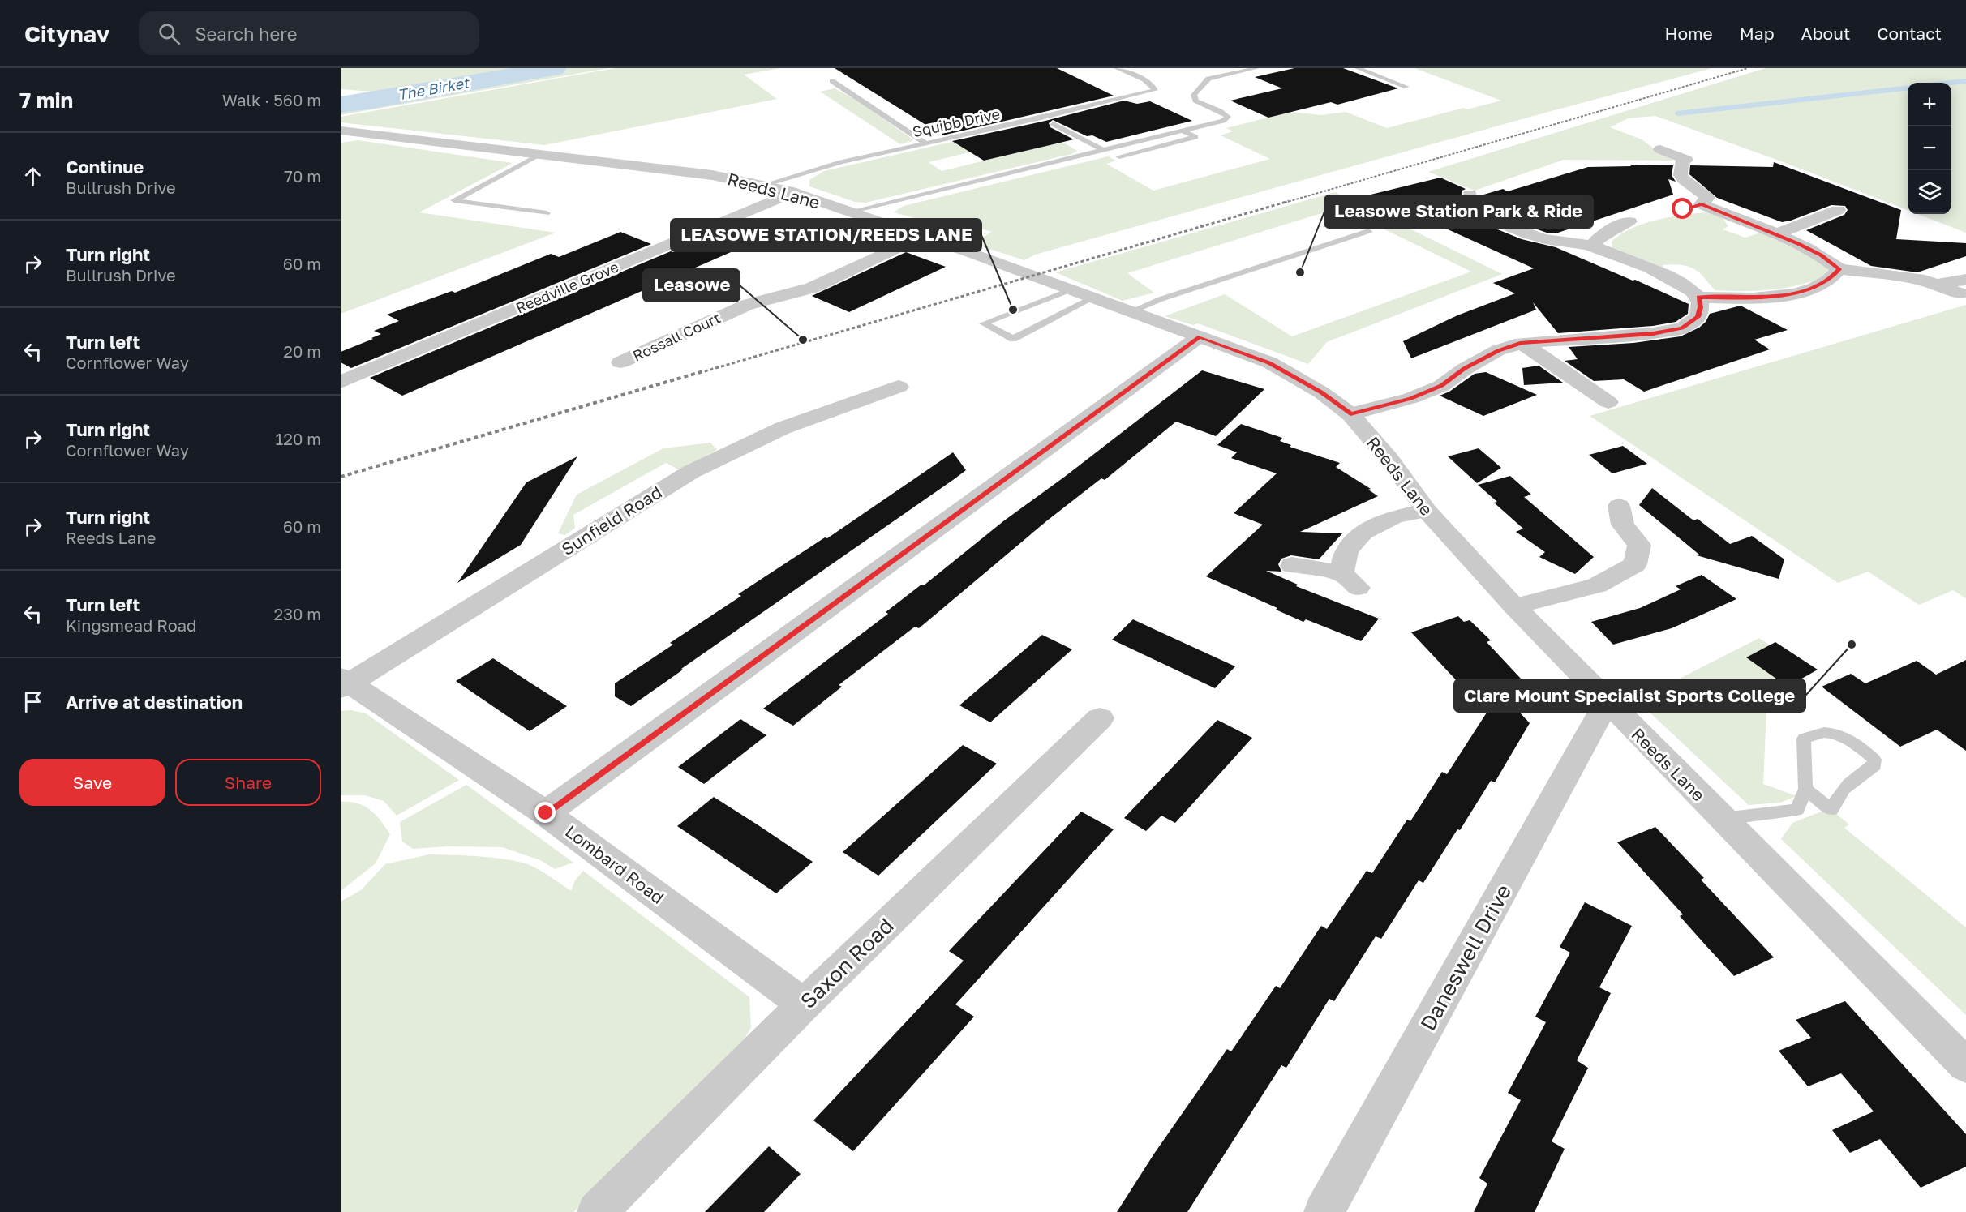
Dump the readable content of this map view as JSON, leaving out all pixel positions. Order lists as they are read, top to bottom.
{
  "streets": {
    "street": [
      "Reeds Lane",
      "Reedville Grove",
      "Rossall Court",
      "Sunfield Road",
      "Lombard Road",
      "Daneswell Drive",
      "Saxon Road"
    ],
    "lane": ["Squibb Drive"]
  },
  "crossings": [
    ["Squibb Drive", "Reeds Lane"],
    ["Reeds Lane", "Reedville Grove"],
    ["Reeds Lane", "Rossall Court"],
    ["Reeds Lane", "Daneswell Drive"],
    ["Sunfield Road", "Lombard Road"],
    ["Lombard Road", "Saxon Road"]
  ],
  "water": ["The Birket"],
  "places": [
    "Leasowe Station Park & Ride",
    "LEASOWE STATION/REEDS LANE",
    "Leasowe",
    "Clare Mount Specialist Sports College"
  ],
  "page": {
    "header": "Citynav",
    "search": "Search here",
    "nav": [
      "Home",
      "Map",
      "About",
      "Contact"
    ],
    "heading": ["7 min", "Walk · 560 m"],
    "map_buttons": ["+", "−"],
    "list": [
      ["Continue", "Bullrush Drive", "70 m"],
      ["Turn right", "Bullrush Drive", "60 m"],
      ["Turn left", "Cornflower Way", "20 m"],
      ["Turn right", "Cornflower Way", "120 m"],
      ["Turn right", "Reeds Lane", "60 m"],
      ["Turn left", "Kingsmead Road", "230 m"],
      "Arrive at destination"
    ],
    "buttons": ["Save", "Share"]
  }
}
